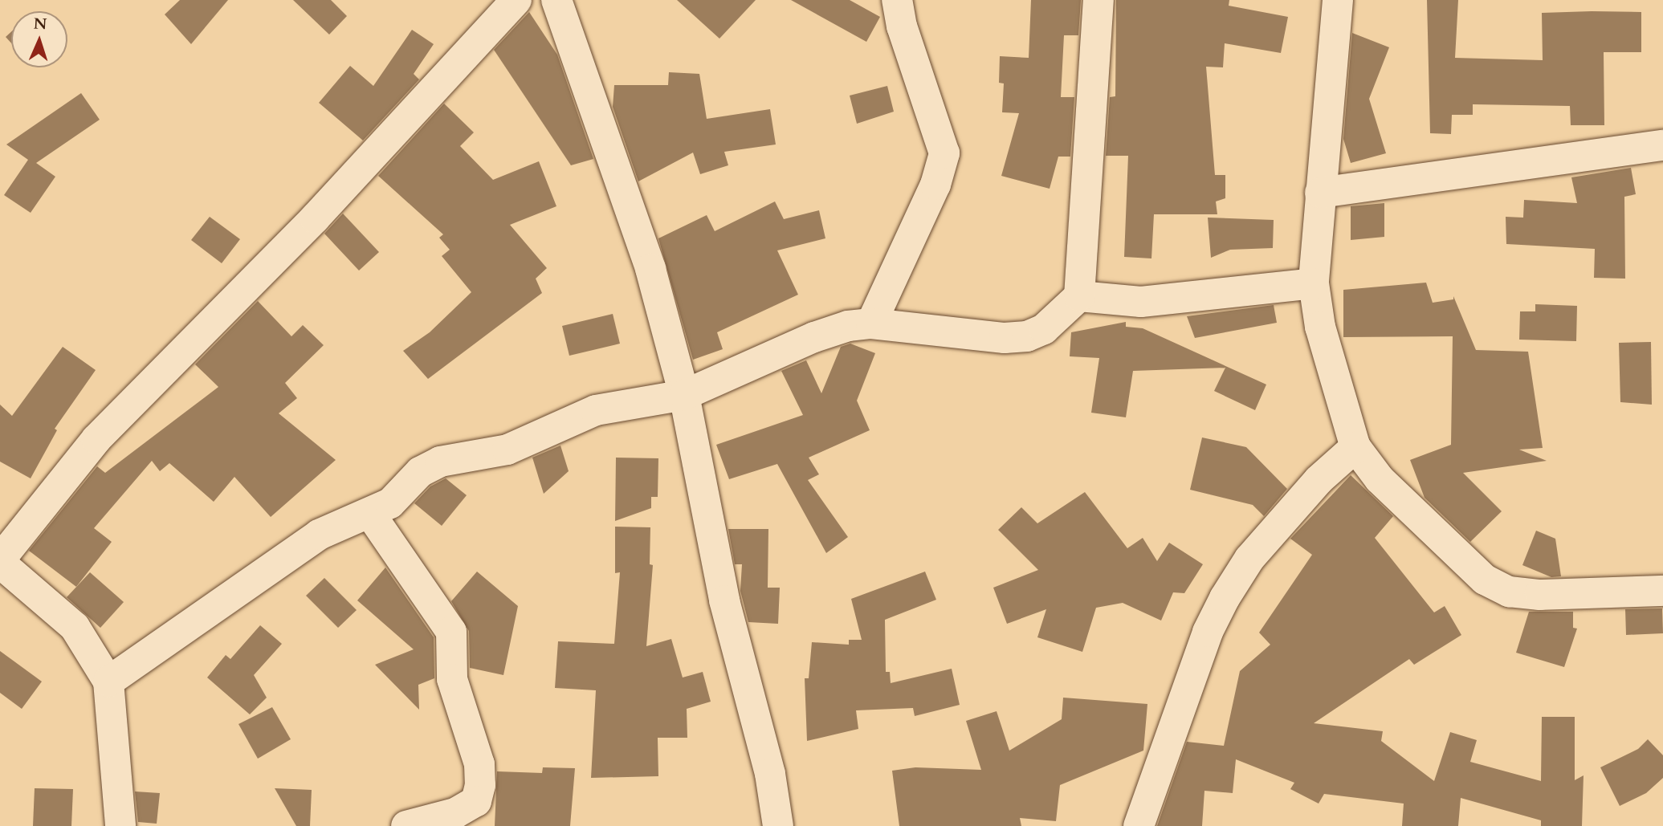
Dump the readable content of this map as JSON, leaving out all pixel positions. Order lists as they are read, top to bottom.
{
  "north": "top"
}
